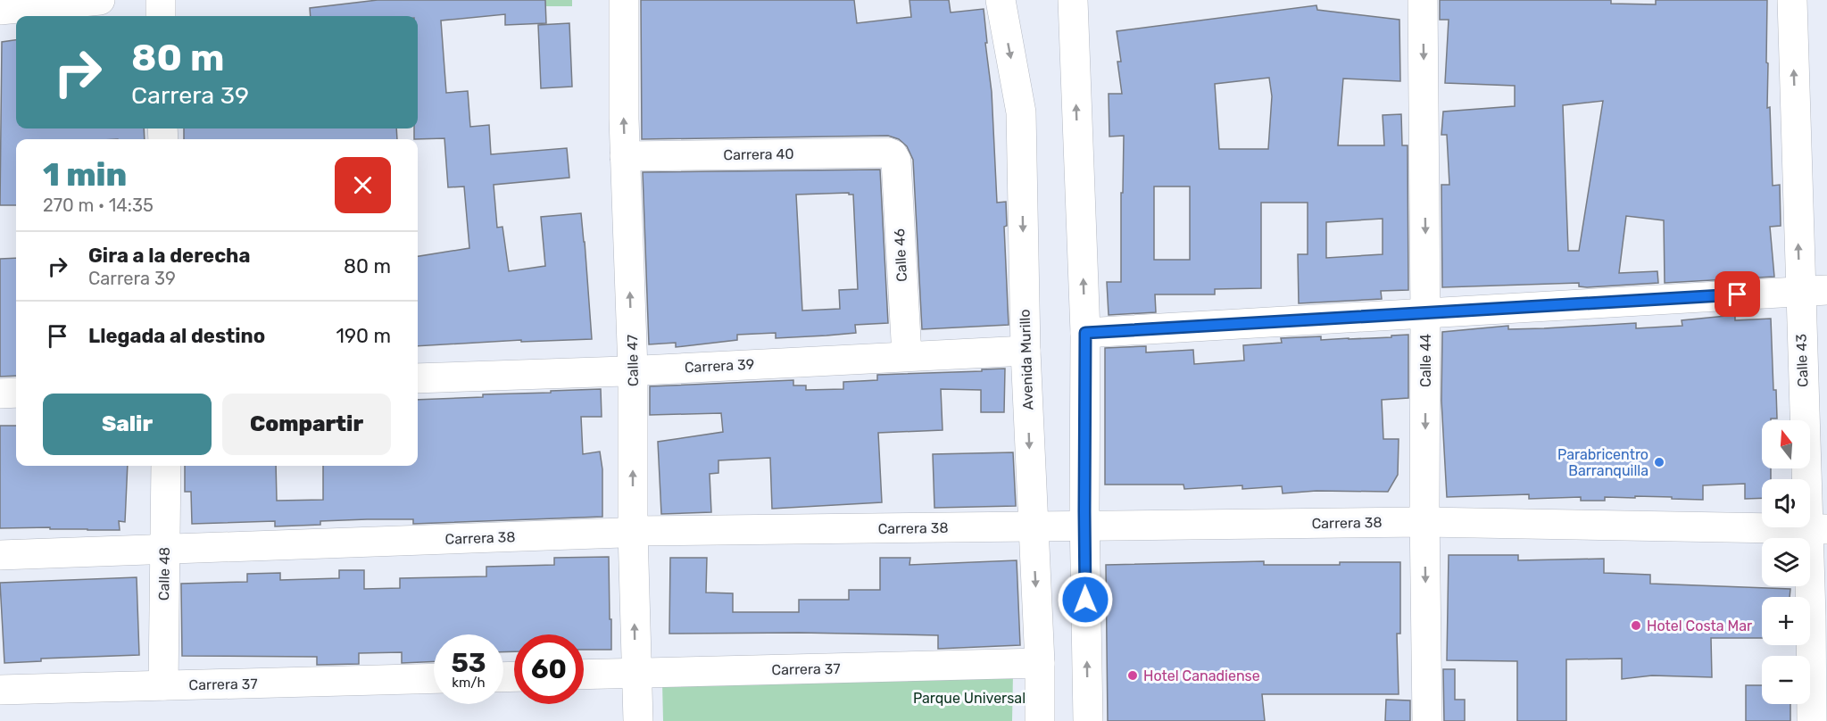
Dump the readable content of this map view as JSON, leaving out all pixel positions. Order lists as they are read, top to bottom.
{
  "streets": {
    "street": [
      "Carrera 40",
      "Calle 46",
      "Avenida Murillo",
      "Calle 47",
      "Calle 44",
      "Calle 43",
      "Carrera 39",
      "Carrera 38",
      "Calle 48",
      "Carrera 37"
    ]
  },
  "crossings": [
    ["Carrera 40", "Calle 46"],
    ["Carrera 40", "Calle 47"],
    ["Calle 46", "Carrera 39"],
    ["Avenida Murillo", "Carrera 39"],
    ["Avenida Murillo", "Carrera 38"],
    ["Avenida Murillo", "Carrera 37"],
    ["Calle 47", "Carrera 39"],
    ["Calle 47", "Carrera 38"],
    ["Calle 47", "Carrera 37"],
    ["Calle 44", "Carrera 38"],
    ["Calle 43", "Carrera 38"],
    ["Carrera 38", "Calle 48"],
    ["Calle 48", "Carrera 37"]
  ],
  "one_way": ["Calle 47", "Calle 44", "Calle 43"],
  "parks": ["Parque Universal"],
  "places": ["Parabricentro Barranquilla", "Hotel Costa Mar", "Hotel Canadiense"],
  "north": "top",
  "page": {
    "turn": ["80 m", "Carrera 39"],
    "heading": ["1 min", "270 m · 14:35"],
    "list": [
      {
        "name": "Gira a la derecha",
        "note": "Carrera 39",
        "value": "80 m"
      },
      {
        "name": "Llegada al destino",
        "value": "190 m"
      }
    ],
    "buttons": ["Salir", "Compartir"],
    "map_buttons": ["+", "−"],
    "speed": "53 km/h",
    "limit": "60"
  }
}
